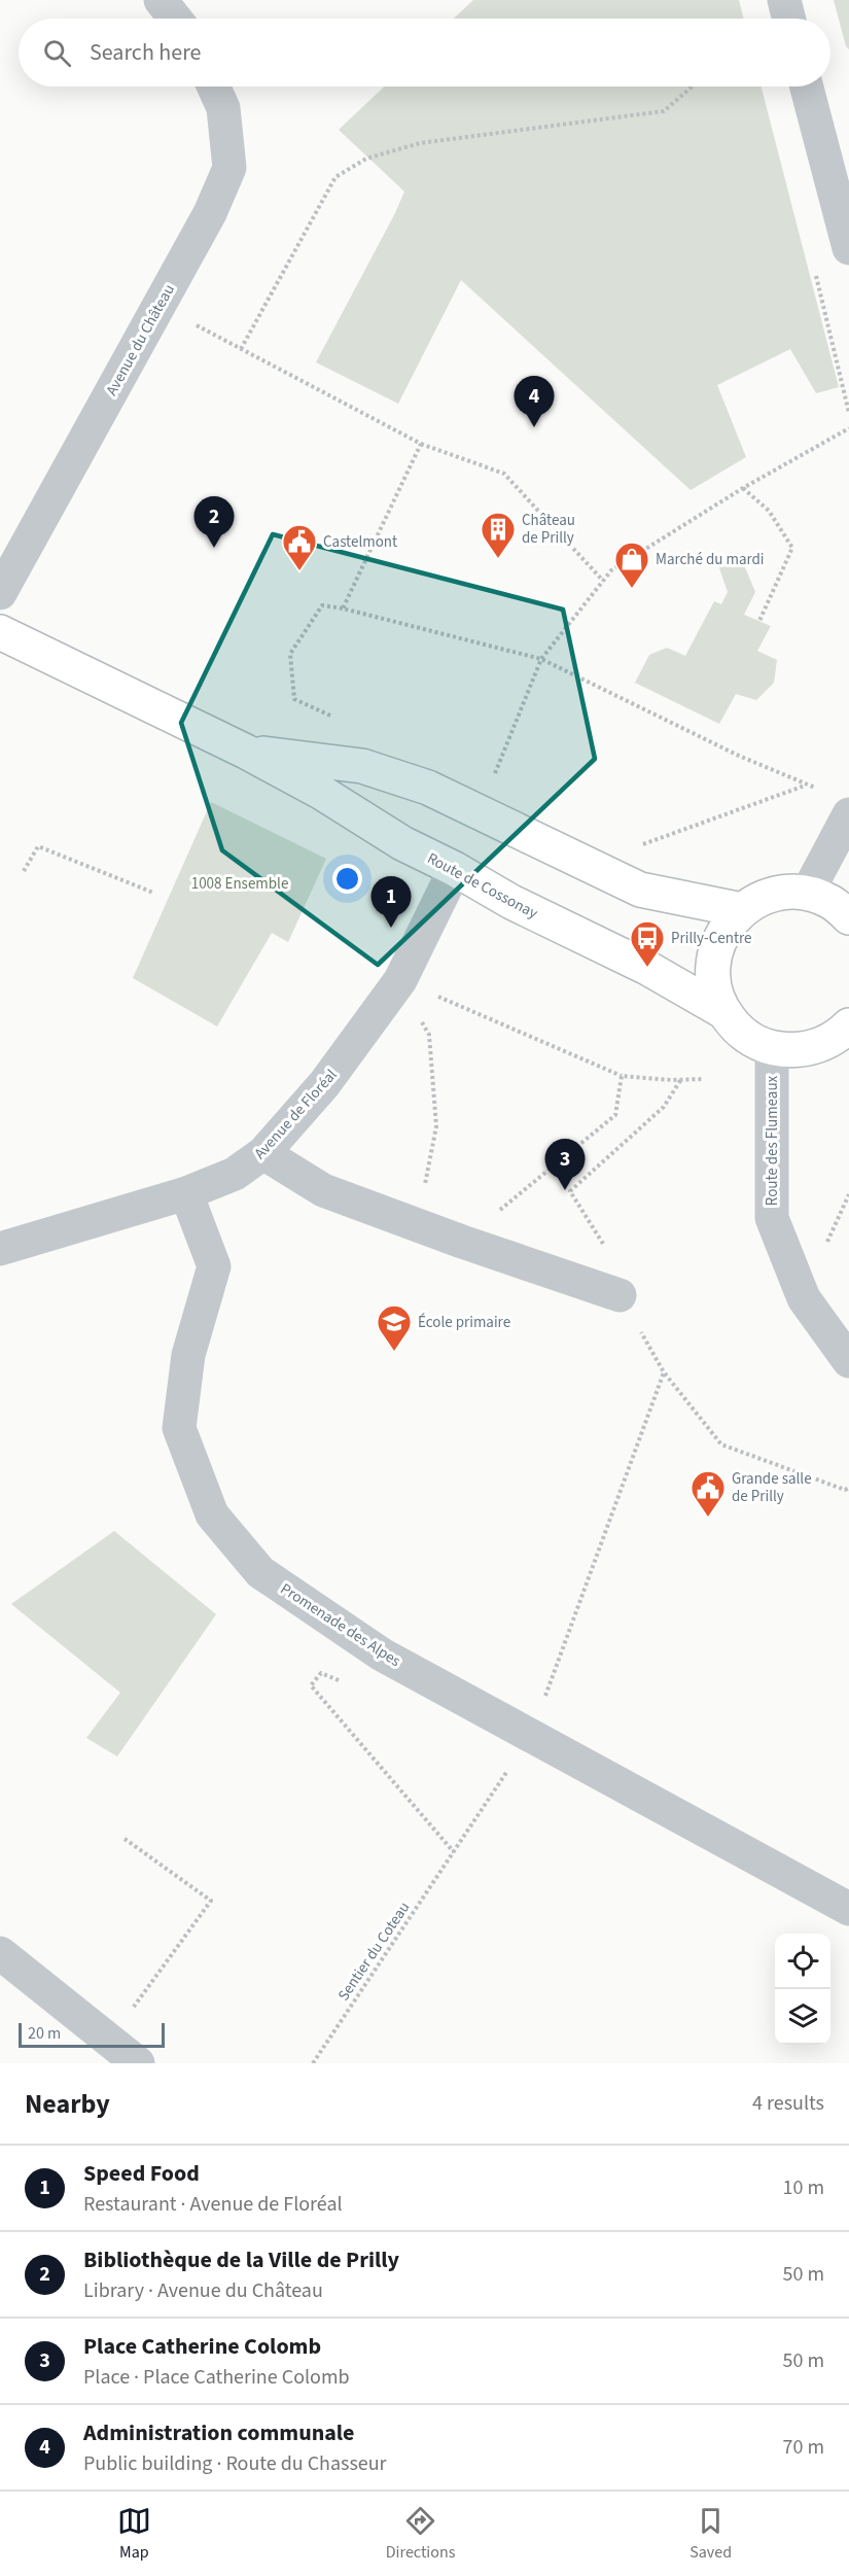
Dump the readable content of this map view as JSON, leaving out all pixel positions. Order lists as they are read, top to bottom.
{
  "streets": {
    "main road": ["Route de Cossonay"],
    "street": [
      "Avenue du Château",
      "Avenue de Floréal",
      "Route des Flumeaux",
      "Promenade des Alpes"
    ],
    "path": ["Sentier du Coteau"]
  },
  "crossings": [
    ["Route de Cossonay", "Avenue de Floréal"],
    ["Avenue de Floréal", "Promenade des Alpes"],
    ["Promenade des Alpes", "Sentier du Coteau"]
  ],
  "parks": ["1008 Ensemble"],
  "places": {
    "building": ["Château de Prilly"],
    "public building": ["Castelmont", "Grande salle de Prilly"],
    "shop": ["Marché du mardi"],
    "bus stop": ["Prilly-Centre"],
    "school or university": ["École primaire"]
  },
  "scale_bar": "20 m",
  "page": {
    "search": "Search here",
    "pins": [
      "4",
      "2",
      "1",
      "3"
    ],
    "scale": "20 m",
    "heading": ["Nearby", "4 results"],
    "list": [
      {
        "mark": "1",
        "name": "Speed Food",
        "note": "Restaurant · Avenue de Floréal",
        "value": "10 m"
      },
      {
        "mark": "2",
        "name": "Bibliothèque de la Ville de Prilly",
        "note": "Library · Avenue du Château",
        "value": "50 m"
      },
      {
        "mark": "3",
        "name": "Place Catherine Colomb",
        "note": "Place · Place Catherine Colomb",
        "value": "50 m"
      },
      {
        "mark": "4",
        "name": "Administration communale",
        "note": "Public building · Route du Chasseur",
        "value": "70 m"
      }
    ],
    "nav": ["Map", "Directions", "Saved"]
  }
}
